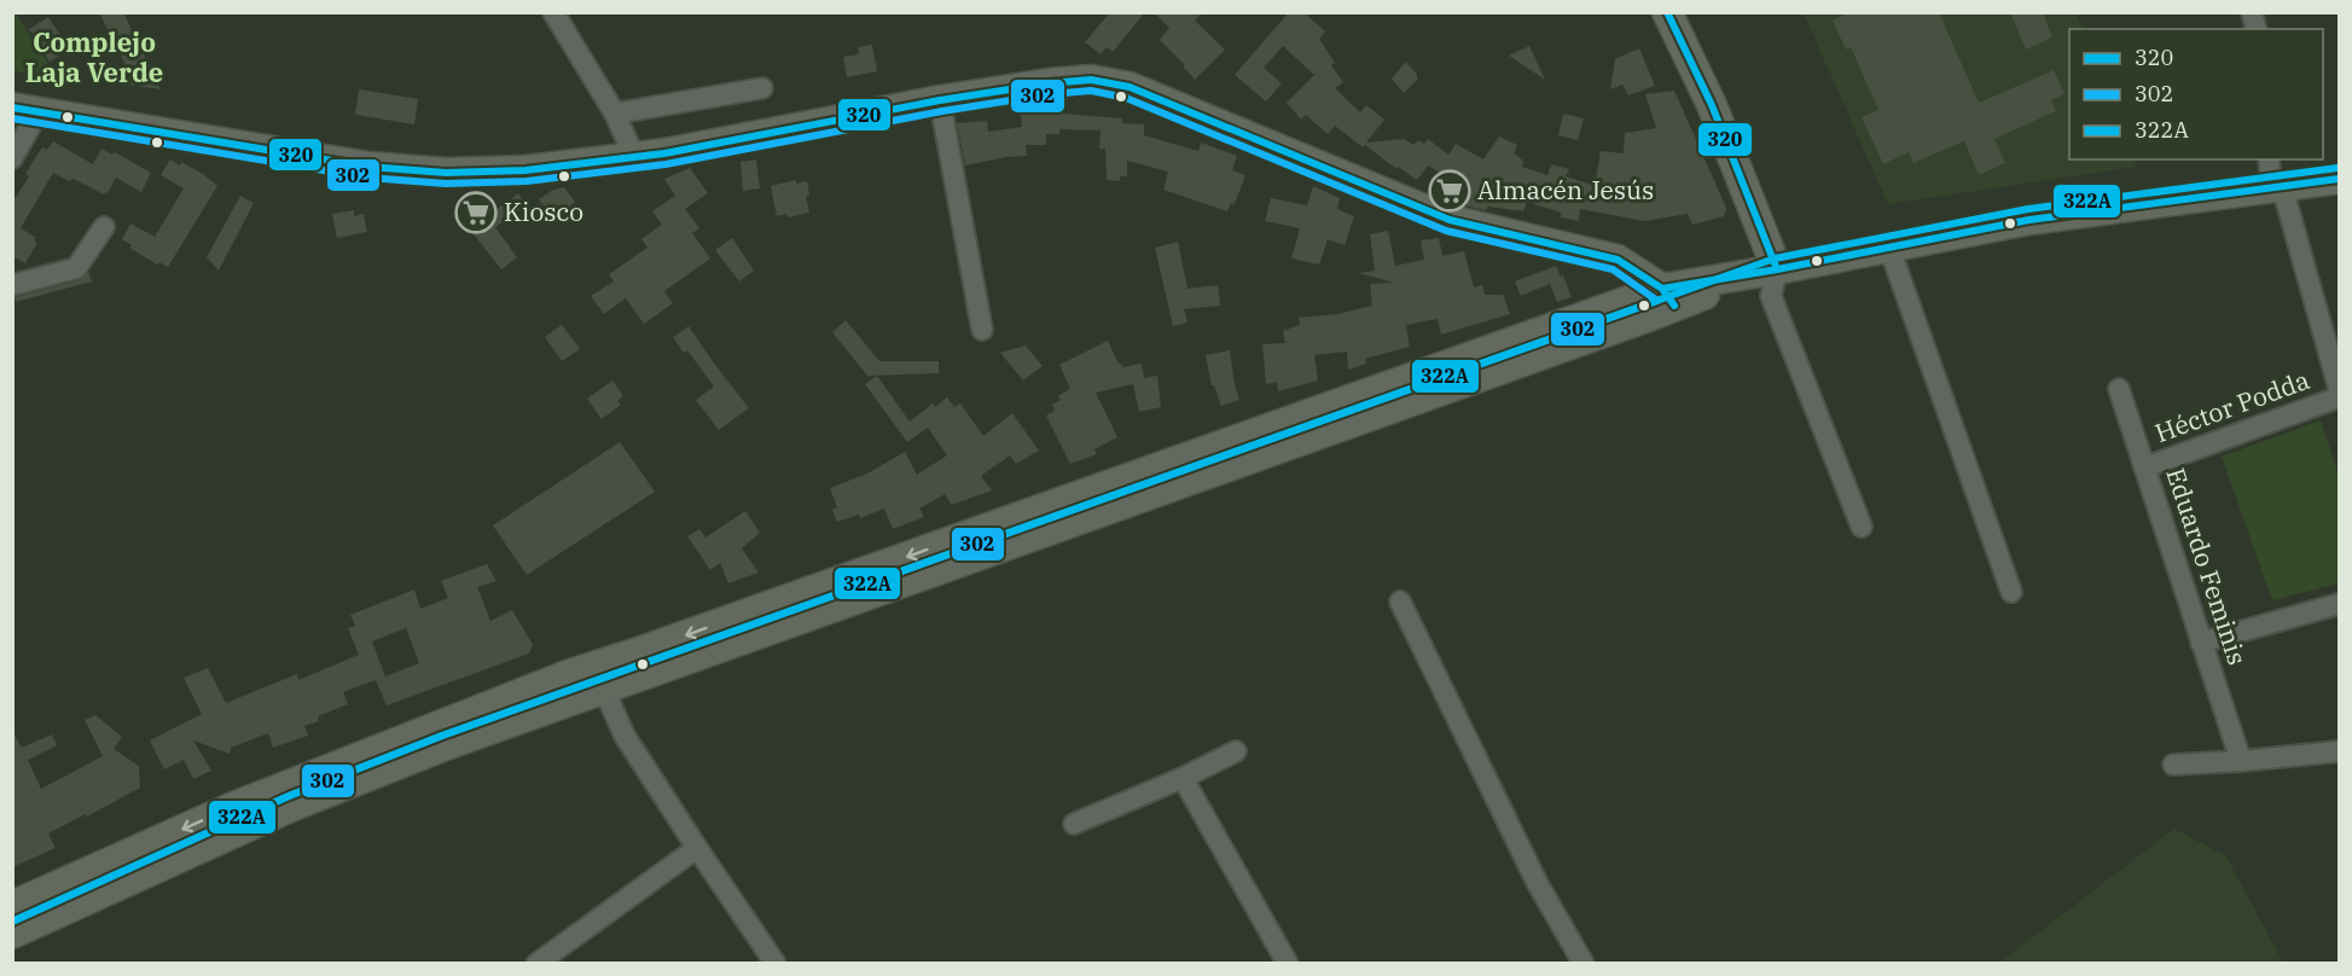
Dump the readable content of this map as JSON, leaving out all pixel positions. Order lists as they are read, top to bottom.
{
  "streets": {
    "street": ["Héctor Podda", "Eduardo Feminis"]
  },
  "crossings": [
    ["Héctor Podda", "Eduardo Feminis"]
  ],
  "districts": ["Complejo Laja Verde"],
  "places": {
    "supermarket": ["Almacén Jesús", "Kiosco"]
  },
  "lines": ["transit line 320", "transit line 302", "transit line 322A"],
  "legend": ["320", "302", "322A"]
}
